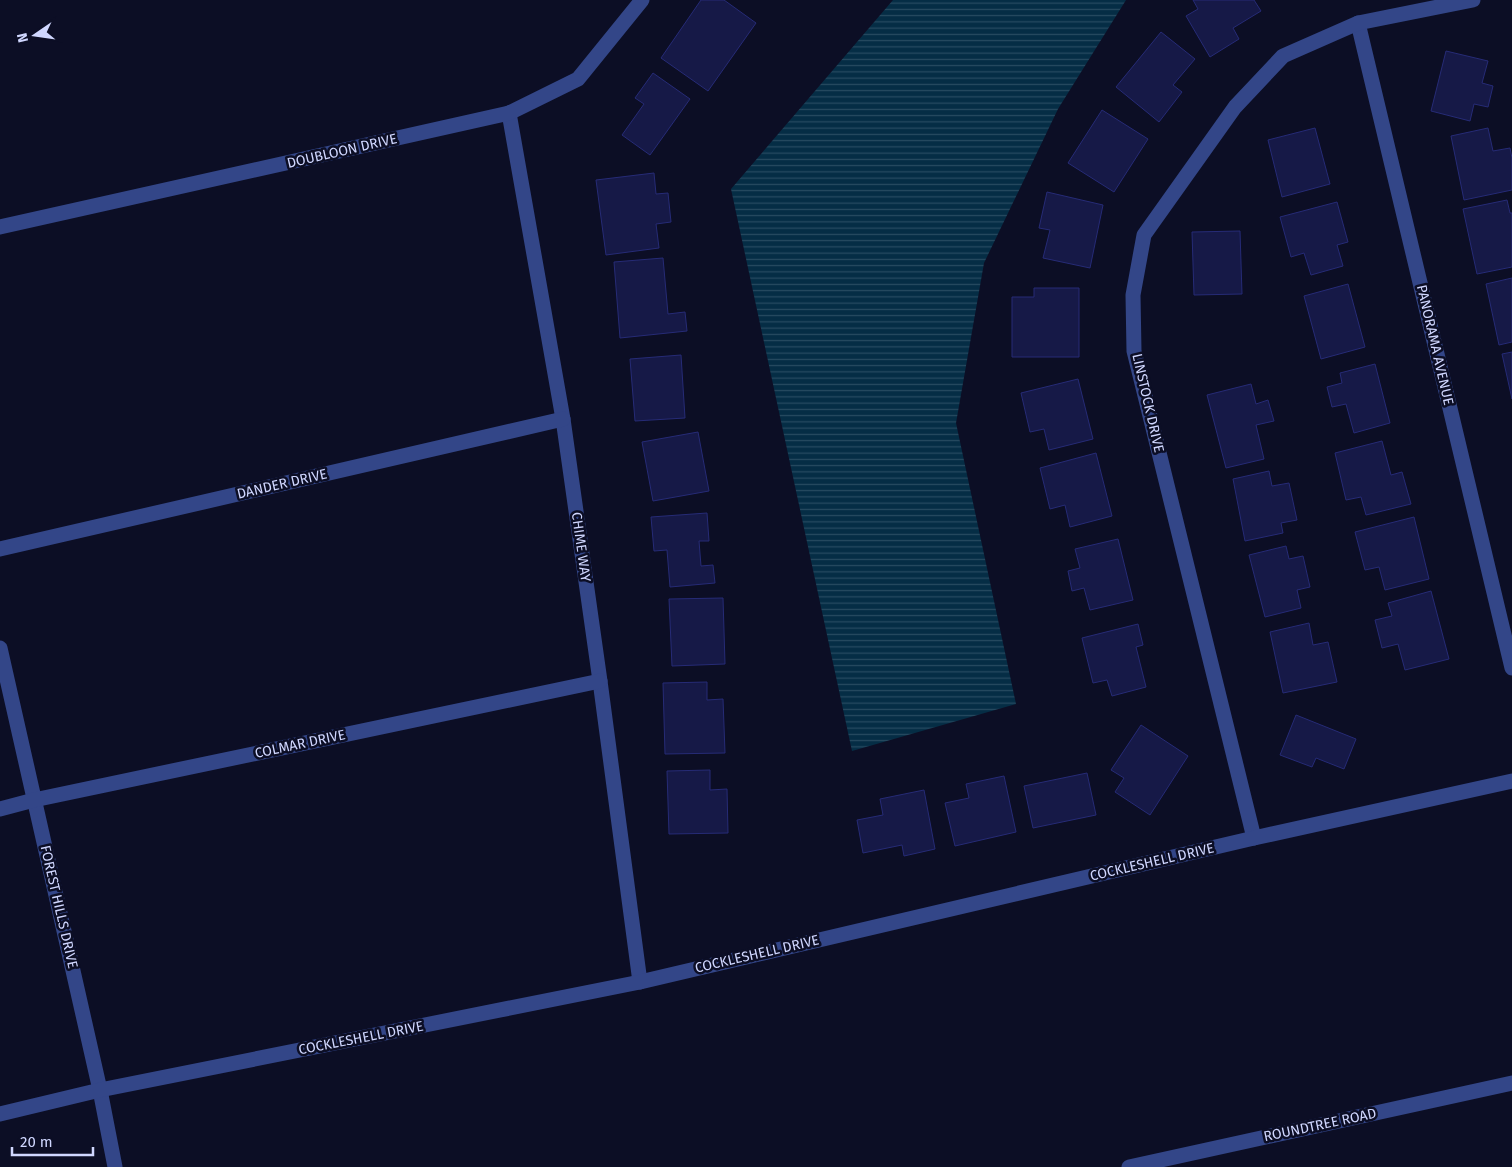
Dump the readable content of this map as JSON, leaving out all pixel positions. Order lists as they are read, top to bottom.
{
  "streets": {
    "street": [
      "DOUBLOON DRIVE",
      "PANORAMA AVENUE",
      "LINSTOCK DRIVE",
      "DANDER DRIVE",
      "CHIME WAY",
      "COLMAR DRIVE",
      "COCKLESHELL DRIVE",
      "FOREST HILLS DRIVE",
      "ROUNDTREE ROAD"
    ]
  },
  "crossings": [
    ["DOUBLOON DRIVE", "CHIME WAY"],
    ["PANORAMA AVENUE", "LINSTOCK DRIVE"],
    ["LINSTOCK DRIVE", "COCKLESHELL DRIVE"],
    ["DANDER DRIVE", "CHIME WAY"],
    ["CHIME WAY", "COLMAR DRIVE"],
    ["CHIME WAY", "COCKLESHELL DRIVE"],
    ["COLMAR DRIVE", "FOREST HILLS DRIVE"],
    ["COCKLESHELL DRIVE", "FOREST HILLS DRIVE"]
  ],
  "scale_bar": "20 m",
  "north": "left"
}
